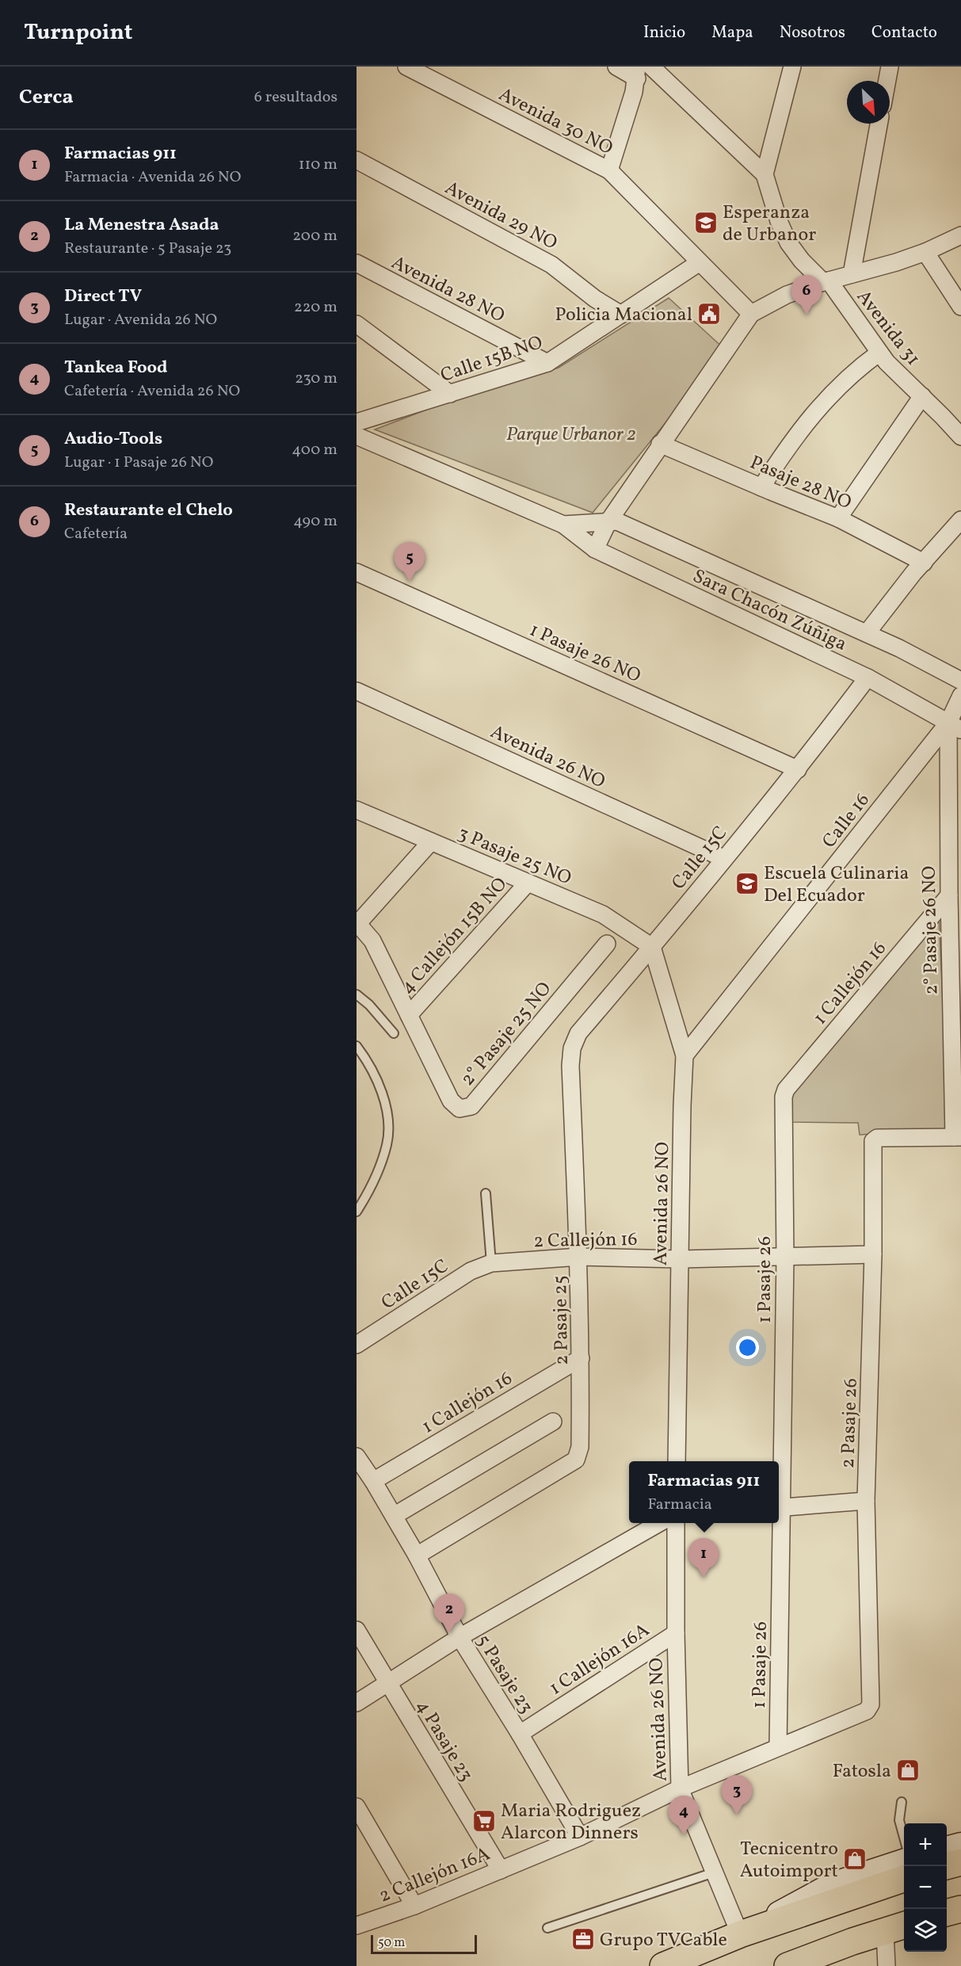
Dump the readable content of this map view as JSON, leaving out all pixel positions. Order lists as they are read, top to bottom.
{
  "streets": {
    "street": [
      "Avenida 30 NO",
      "Avenida 29 NO",
      "Avenida 28 NO",
      "Avenida 31",
      "Calle 15B NO",
      "Pasaje 28 NO",
      "Sara Chacón Zúñiga",
      "1 Pasaje 26 NO",
      "Avenida 26 NO",
      "Calle 16",
      "3 Pasaje 25 NO",
      "Calle 15C",
      "2° Pasaje 26 NO",
      "4 Callejón 15B NO",
      "1 Callejón 16",
      "2° Pasaje 25 NO",
      "2 Callejón 16",
      "1 Pasaje 26",
      "2 Pasaje 25",
      "2 Pasaje 26",
      "1 Callejón 16A",
      "5 Pasaje 23",
      "4 Pasaje 23",
      "2 Callejón 16A"
    ]
  },
  "crossings": [
    ["Avenida 30 NO", "Calle 15B NO"],
    ["Avenida 29 NO", "Calle 15B NO"],
    ["Avenida 28 NO", "Calle 15B NO"],
    ["Sara Chacón Zúñiga", "Calle 16"],
    ["Sara Chacón Zúñiga", "Calle 15C"],
    ["Sara Chacón Zúñiga", "2° Pasaje 26 NO"],
    ["1 Pasaje 26 NO", "Calle 15C"],
    ["Avenida 26 NO", "Calle 16"],
    ["Avenida 26 NO", "3 Pasaje 25 NO"],
    ["Avenida 26 NO", "Calle 15C"],
    ["Avenida 26 NO", "2 Callejón 16"],
    ["Avenida 26 NO", "1 Callejón 16A"],
    ["Avenida 26 NO", "2 Callejón 16A"],
    ["Calle 16", "2° Pasaje 26 NO"],
    ["3 Pasaje 25 NO", "Calle 15C"],
    ["3 Pasaje 25 NO", "4 Callejón 15B NO"],
    ["Calle 15C", "2 Callejón 16"],
    ["Calle 15C", "2 Pasaje 25"],
    ["2° Pasaje 26 NO", "1 Callejón 16"],
    ["2° Pasaje 26 NO", "2 Pasaje 26"],
    ["4 Callejón 15B NO", "2° Pasaje 25 NO"],
    ["1 Callejón 16", "1 Pasaje 26"],
    ["1 Callejón 16", "2 Pasaje 25"],
    ["1 Callejón 16", "5 Pasaje 23"],
    ["2 Callejón 16", "1 Pasaje 26"],
    ["2 Callejón 16", "2 Pasaje 25"],
    ["2 Callejón 16", "2 Pasaje 26"],
    ["1 Pasaje 26", "2 Callejón 16A"],
    ["2 Pasaje 25", "5 Pasaje 23"],
    ["2 Pasaje 26", "2 Callejón 16A"],
    ["1 Callejón 16A", "5 Pasaje 23"],
    ["5 Pasaje 23", "2 Callejón 16A"],
    ["4 Pasaje 23", "2 Callejón 16A"]
  ],
  "parks": ["Parque Urbanor 2"],
  "places": {
    "school or university": ["Esperanza de Urbanor", "Escuela Culinaria Del Ecuador"],
    "public building": ["Policia Macional"],
    "shop": ["Fatosla", "Tecnicentro Autoimport"],
    "supermarket": ["Maria Rodriguez Alarcon Dinners"],
    "office": ["Grupo TVCable"]
  },
  "scale_bar": "50 m",
  "north": "bottom right",
  "page": {
    "header": "Turnpoint",
    "nav": [
      "Inicio",
      "Mapa",
      "Nosotros",
      "Contacto"
    ],
    "heading": ["Cerca", "6 resultados"],
    "list": [
      {
        "mark": "1",
        "name": "Farmacias 911",
        "note": "Farmacia · Avenida 26 NO",
        "value": "110 m"
      },
      {
        "mark": "2",
        "name": "La Menestra Asada",
        "note": "Restaurante · 5 Pasaje 23",
        "value": "200 m"
      },
      {
        "mark": "3",
        "name": "Direct TV",
        "note": "Lugar · Avenida 26 NO",
        "value": "220 m"
      },
      {
        "mark": "4",
        "name": "Tankea Food",
        "note": "Cafetería · Avenida 26 NO",
        "value": "230 m"
      },
      {
        "mark": "5",
        "name": "Audio-Tools",
        "note": "Lugar · 1 Pasaje 26 NO",
        "value": "400 m"
      },
      {
        "mark": "6",
        "name": "Restaurante el Chelo",
        "note": "Cafetería",
        "value": "490 m"
      }
    ],
    "pins": [
      "6",
      "5",
      "1",
      "2",
      "3",
      "4"
    ],
    "popup": ["Farmacias 911", "Farmacia"],
    "map_buttons": ["+", "−"],
    "scale": "50 m"
  }
}
